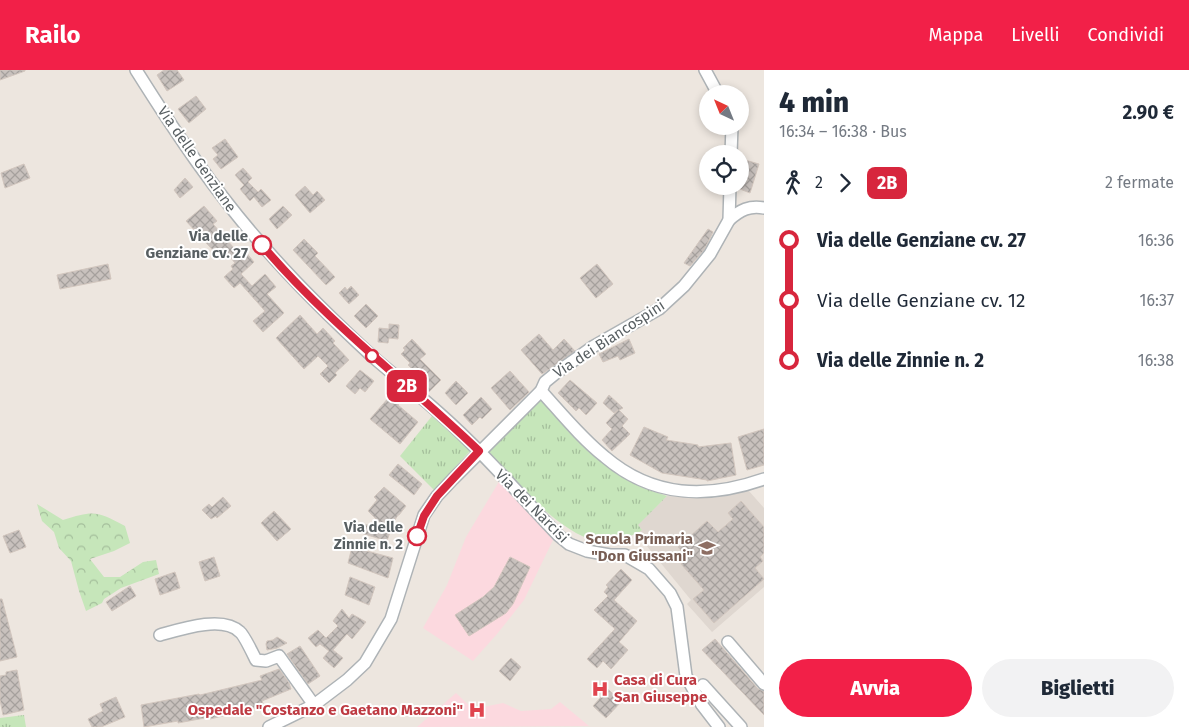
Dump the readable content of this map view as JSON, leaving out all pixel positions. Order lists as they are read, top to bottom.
{
  "streets": {
    "street": ["Via delle Genziane", "Via dei Biancospini", "Via dei Narcisi"]
  },
  "crossings": [
    ["Via delle Genziane", "Via dei Biancospini"],
    ["Via delle Genziane", "Via dei Narcisi"],
    ["Via dei Biancospini", "Via dei Narcisi"]
  ],
  "places": {
    "other": ["Via delle Genziane cv. 27", "Via delle Zinnie n. 2"],
    "school or university": ["Scuola Primaria \"Don Giussani\""],
    "hospital": ["Casa di Cura San Giuseppe", "Ospedale \"Costanzo e Gaetano Mazzoni\""]
  },
  "lines": ["bus line 2B"],
  "north": "top left",
  "page": {
    "header": "Railo",
    "nav": ["Mappa", "Livelli", "Condividi"],
    "on_map": "2B",
    "heading": ["4 min", "16:34 – 16:38 · Bus", "2.90 €"],
    "legs": ["2", "2B", "2 fermate"],
    "list": [
      {
        "name": "Via delle Genziane cv. 27",
        "value": "16:36"
      },
      {
        "name": "Via delle Genziane cv. 12",
        "value": "16:37"
      },
      {
        "name": "Via delle Zinnie n. 2",
        "value": "16:38"
      }
    ],
    "buttons": ["Avvia", "Biglietti"]
  }
}
